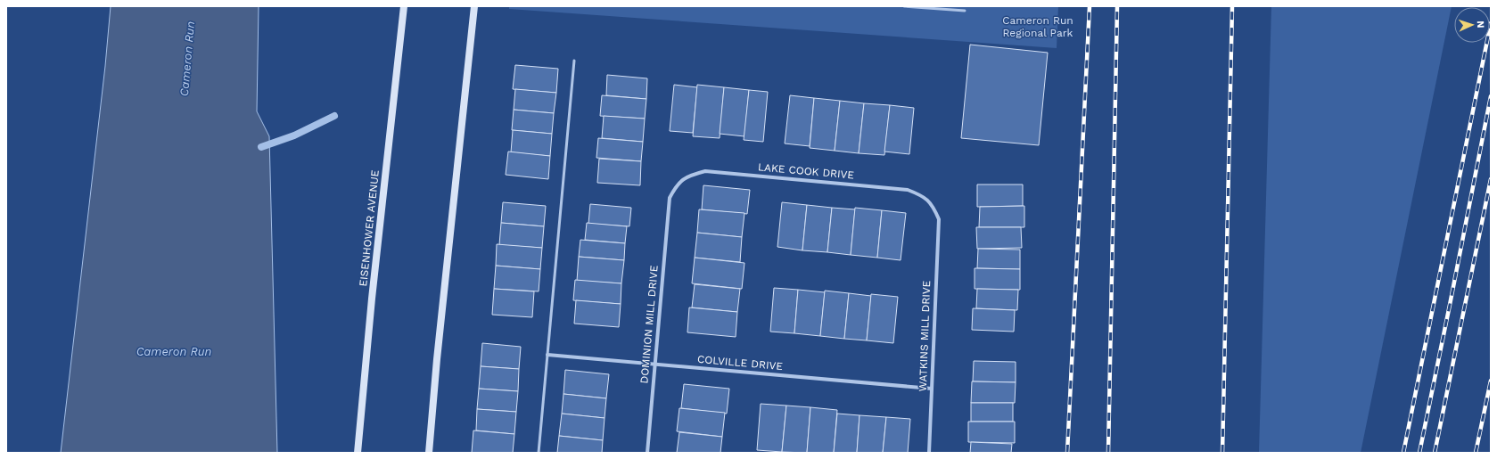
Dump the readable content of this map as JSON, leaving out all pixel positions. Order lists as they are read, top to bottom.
{
  "streets": {
    "main road": ["EISENHOWER AVENUE"],
    "street": [
      "LAKE COOK DRIVE",
      "DOMINION MILL DRIVE",
      "WATKINS MILL DRIVE",
      "COLVILLE DRIVE"
    ]
  },
  "crossings": [
    ["LAKE COOK DRIVE", "DOMINION MILL DRIVE"],
    ["LAKE COOK DRIVE", "WATKINS MILL DRIVE"],
    ["DOMINION MILL DRIVE", "COLVILLE DRIVE"],
    ["WATKINS MILL DRIVE", "COLVILLE DRIVE"]
  ],
  "water": ["Cameron Run"],
  "parks": ["Cameron Run Regional Park"],
  "north": "right"
}
